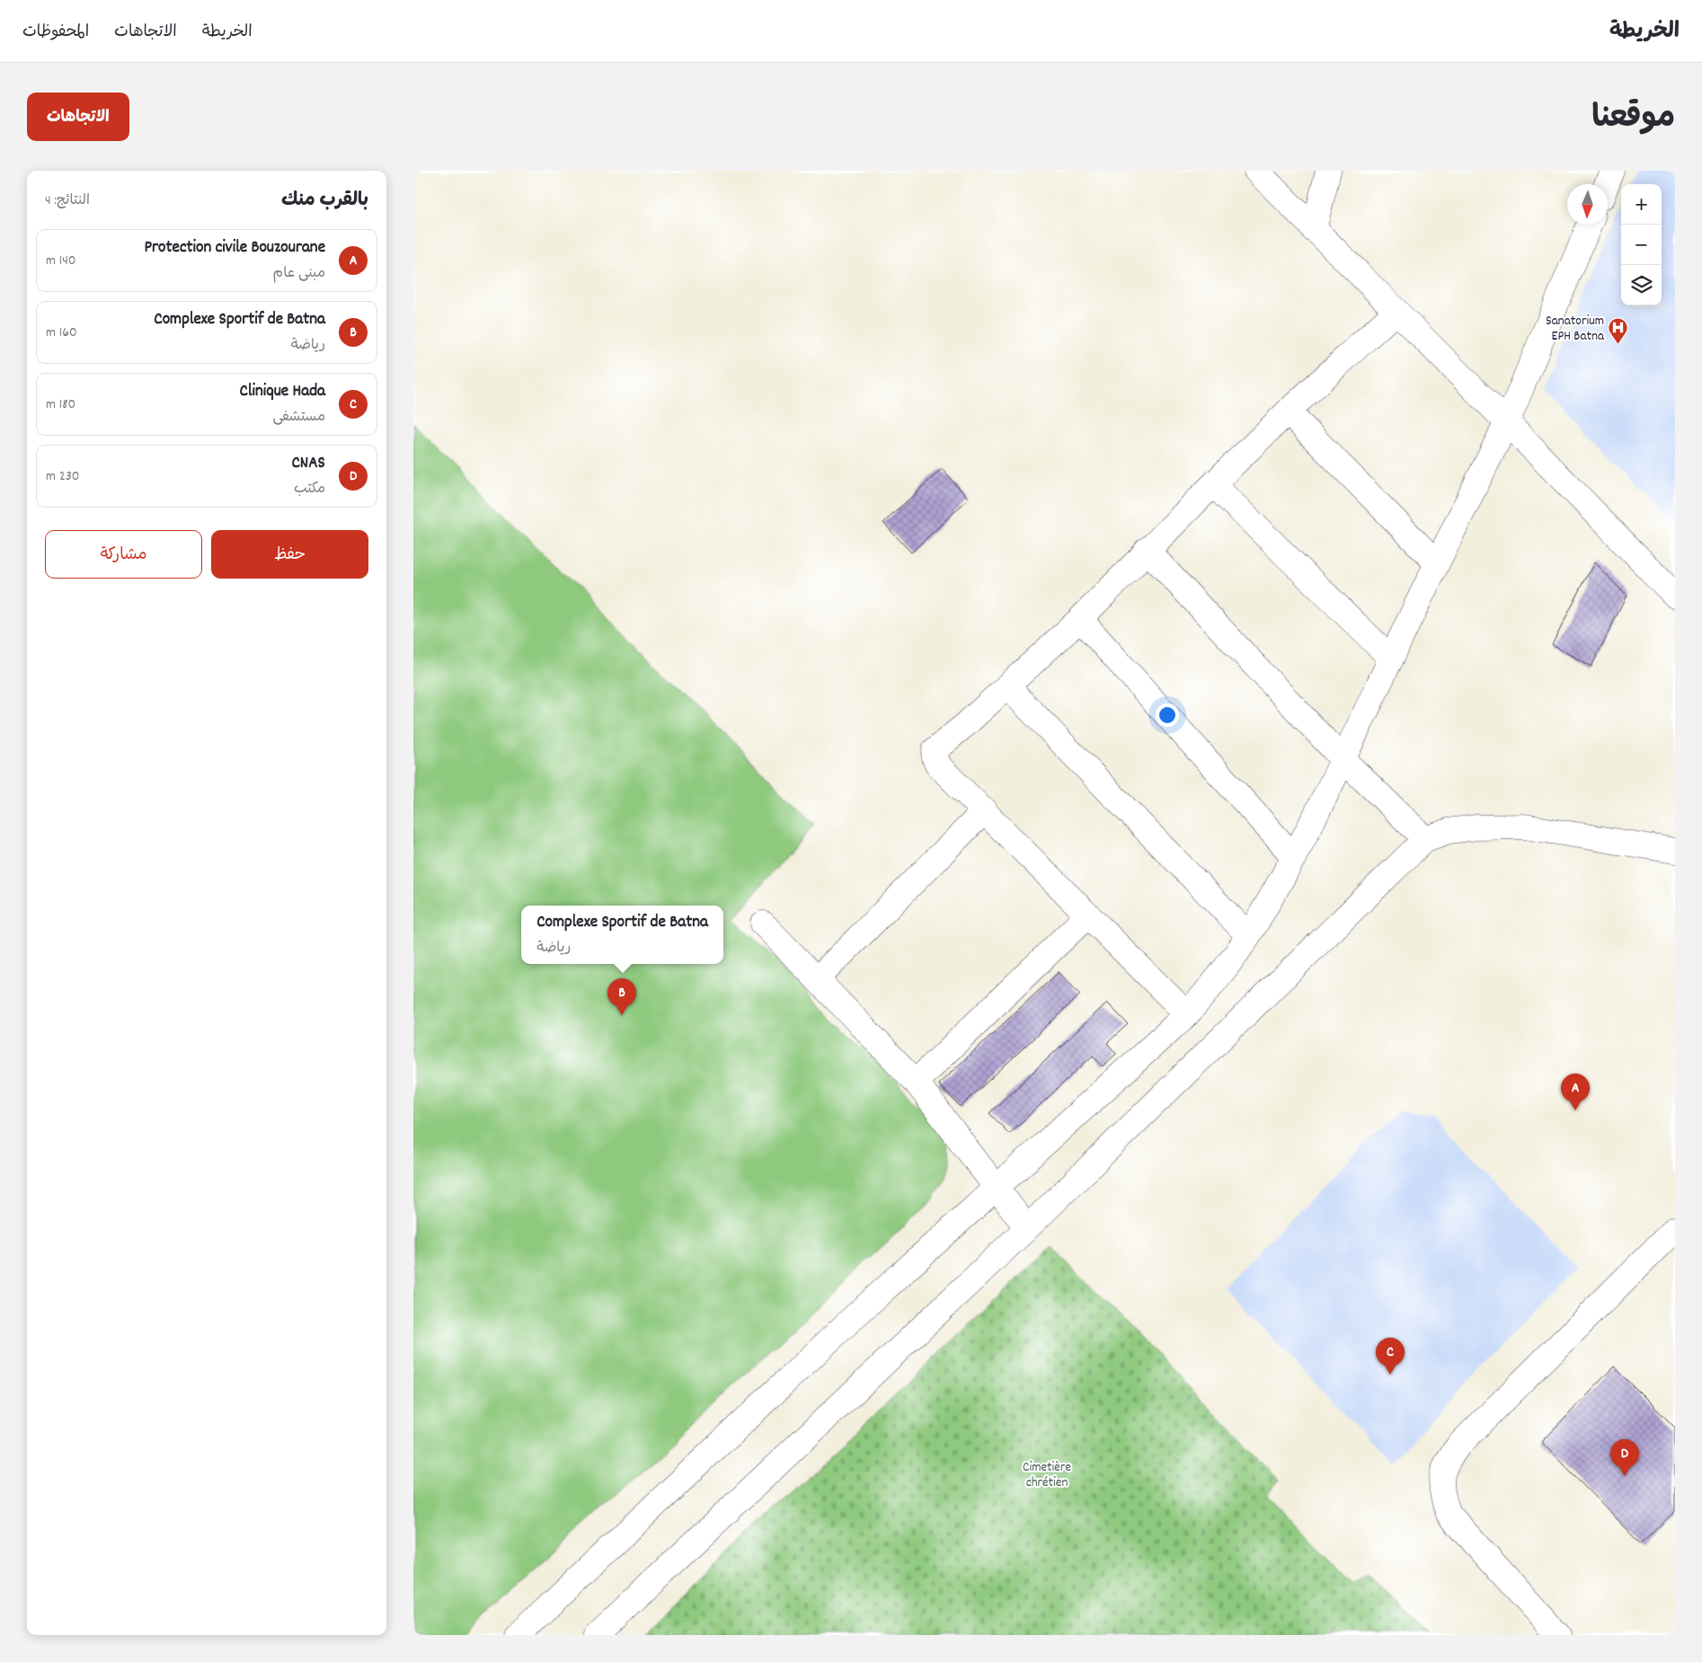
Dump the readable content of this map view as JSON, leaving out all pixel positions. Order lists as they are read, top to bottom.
{
  "parks": ["Cimetière chrétien"],
  "places": {
    "hospital": ["Sanatorium EPH Batna"]
  },
  "north": "bottom",
  "page": {
    "header": "الخريطة",
    "nav": ["الخريطة", "الاتجاهات", "المحفوظات"],
    "title": "موقعنا",
    "buttons": [
      "الاتجاهات",
      ["حفظ", "مشاركة"]
    ],
    "heading": ["بالقرب منك", "النتائج: 4"],
    "map_buttons": ["+", "−"],
    "list": [
      {
        "mark": "A",
        "name": "Protection civile Bouzourane",
        "note": "مبنى عام",
        "value": "140 m"
      },
      {
        "mark": "B",
        "name": "Complexe Sportif de Batna",
        "note": "رياضة",
        "value": "160 m"
      },
      {
        "mark": "C",
        "name": "Clinique Hada",
        "note": "مستشفى",
        "value": "180 m"
      },
      {
        "mark": "D",
        "name": "CNAS",
        "note": "مكتب",
        "value": "230 m"
      }
    ],
    "popup": ["Complexe Sportif de Batna", "رياضة"],
    "pins": [
      "B",
      "A",
      "C",
      "D"
    ]
  }
}
